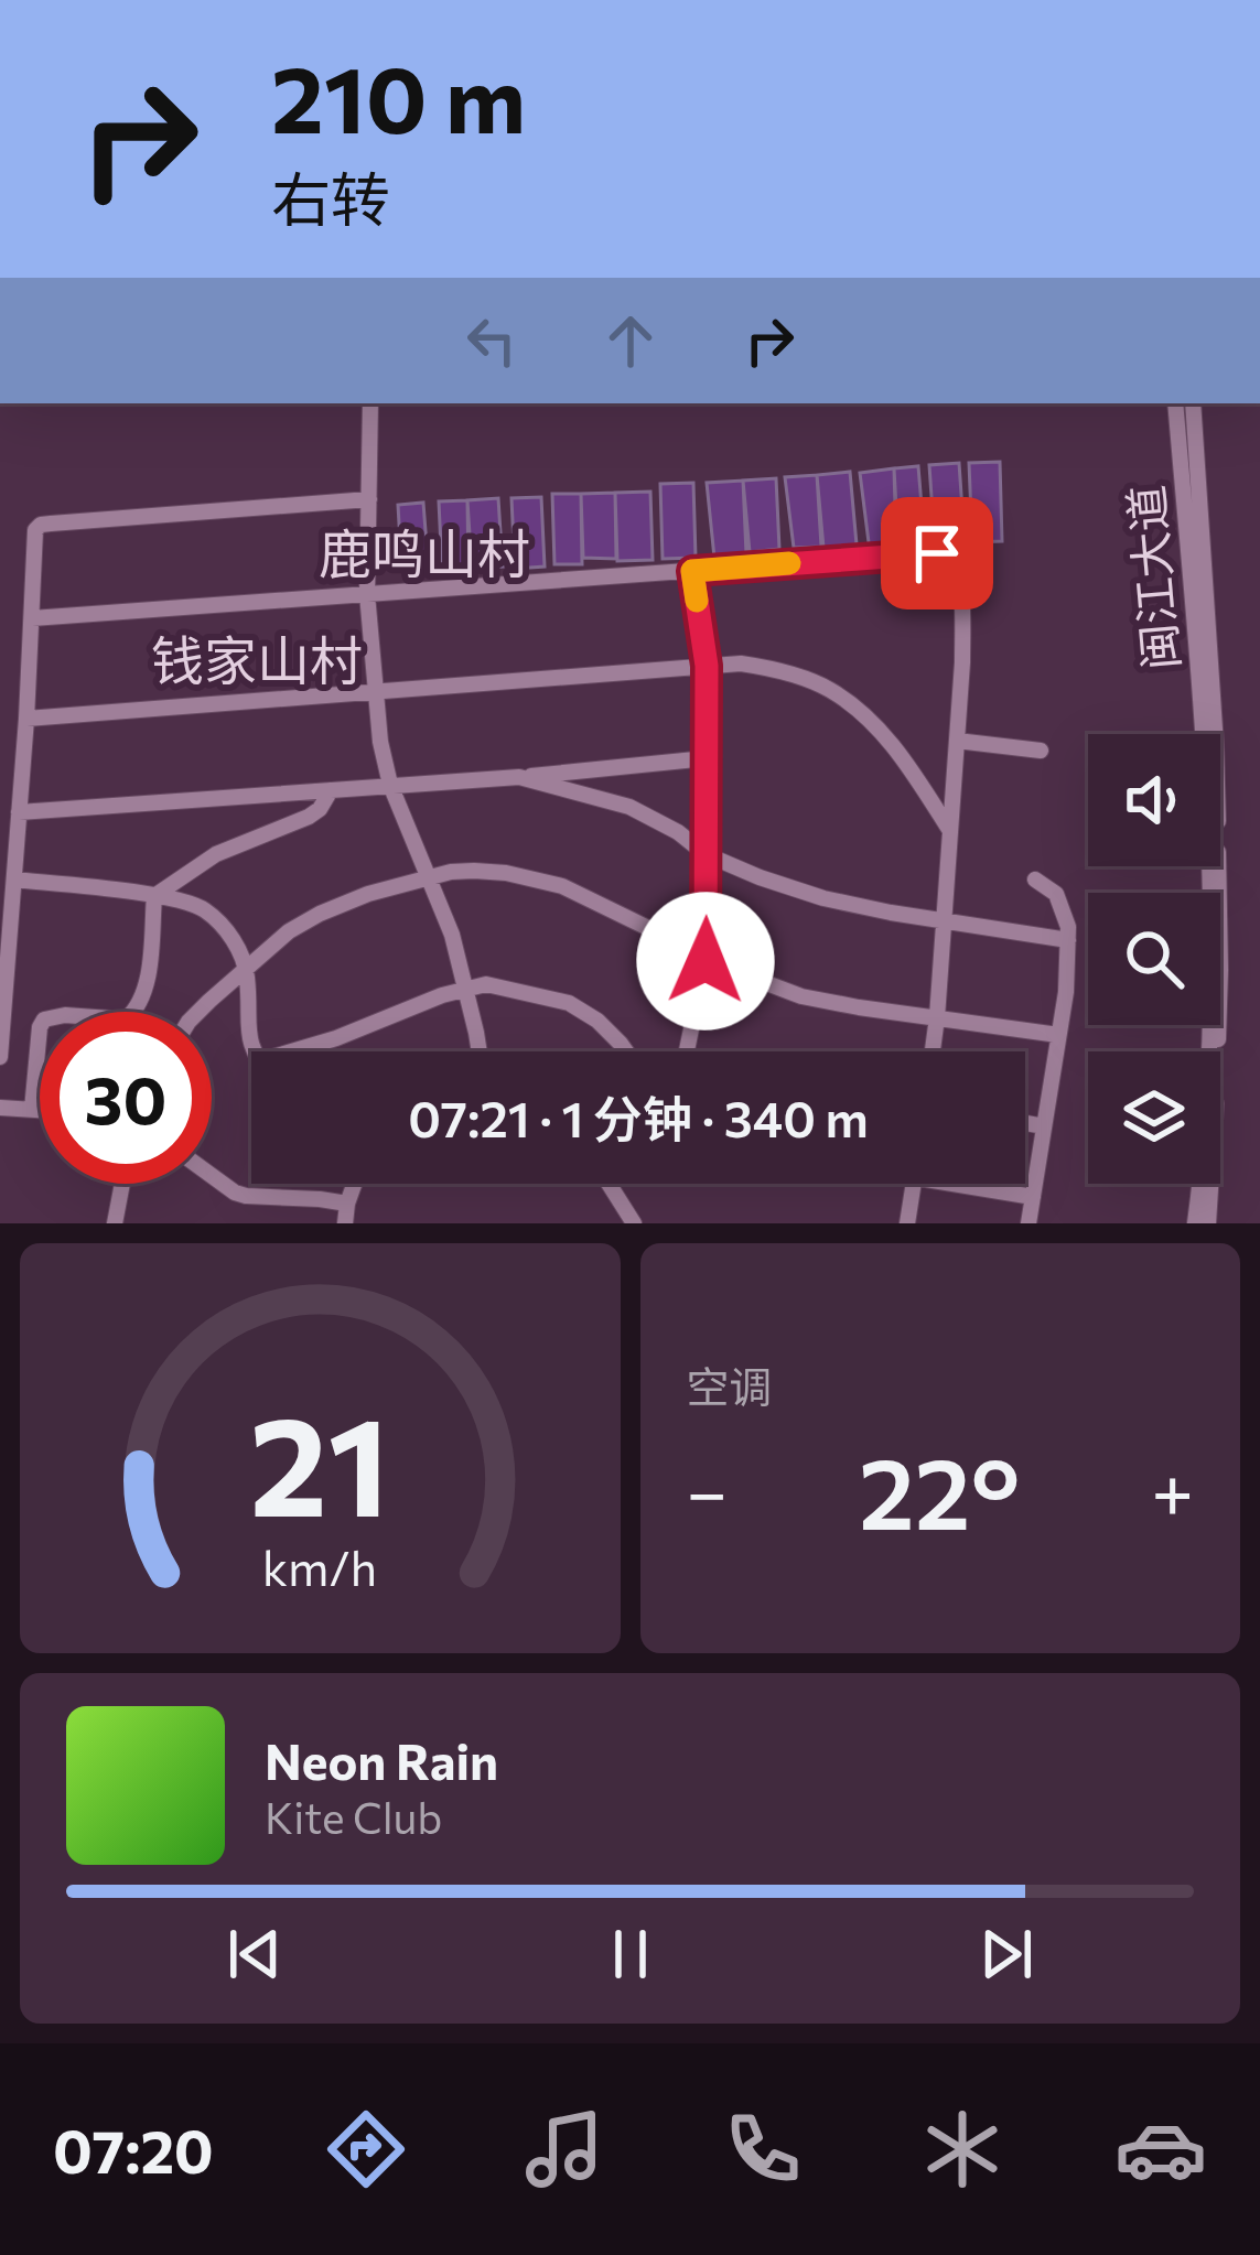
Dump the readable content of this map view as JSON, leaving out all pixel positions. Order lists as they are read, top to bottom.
{
  "streets": {
    "street": ["闽江大道"]
  },
  "districts": ["鹿鸣山村", "钱家山村"],
  "page": {
    "turn": ["210 m", "右转"],
    "limit": "30",
    "trip": "07:21 · 1 分钟 · 340 m",
    "tile": "空调",
    "heat": ["−", "22°", "+"],
    "song": ["Neon Rain", "Kite Club"],
    "tabs": "07:20",
    "gauge": ["21", "km/h"]
  }
}
